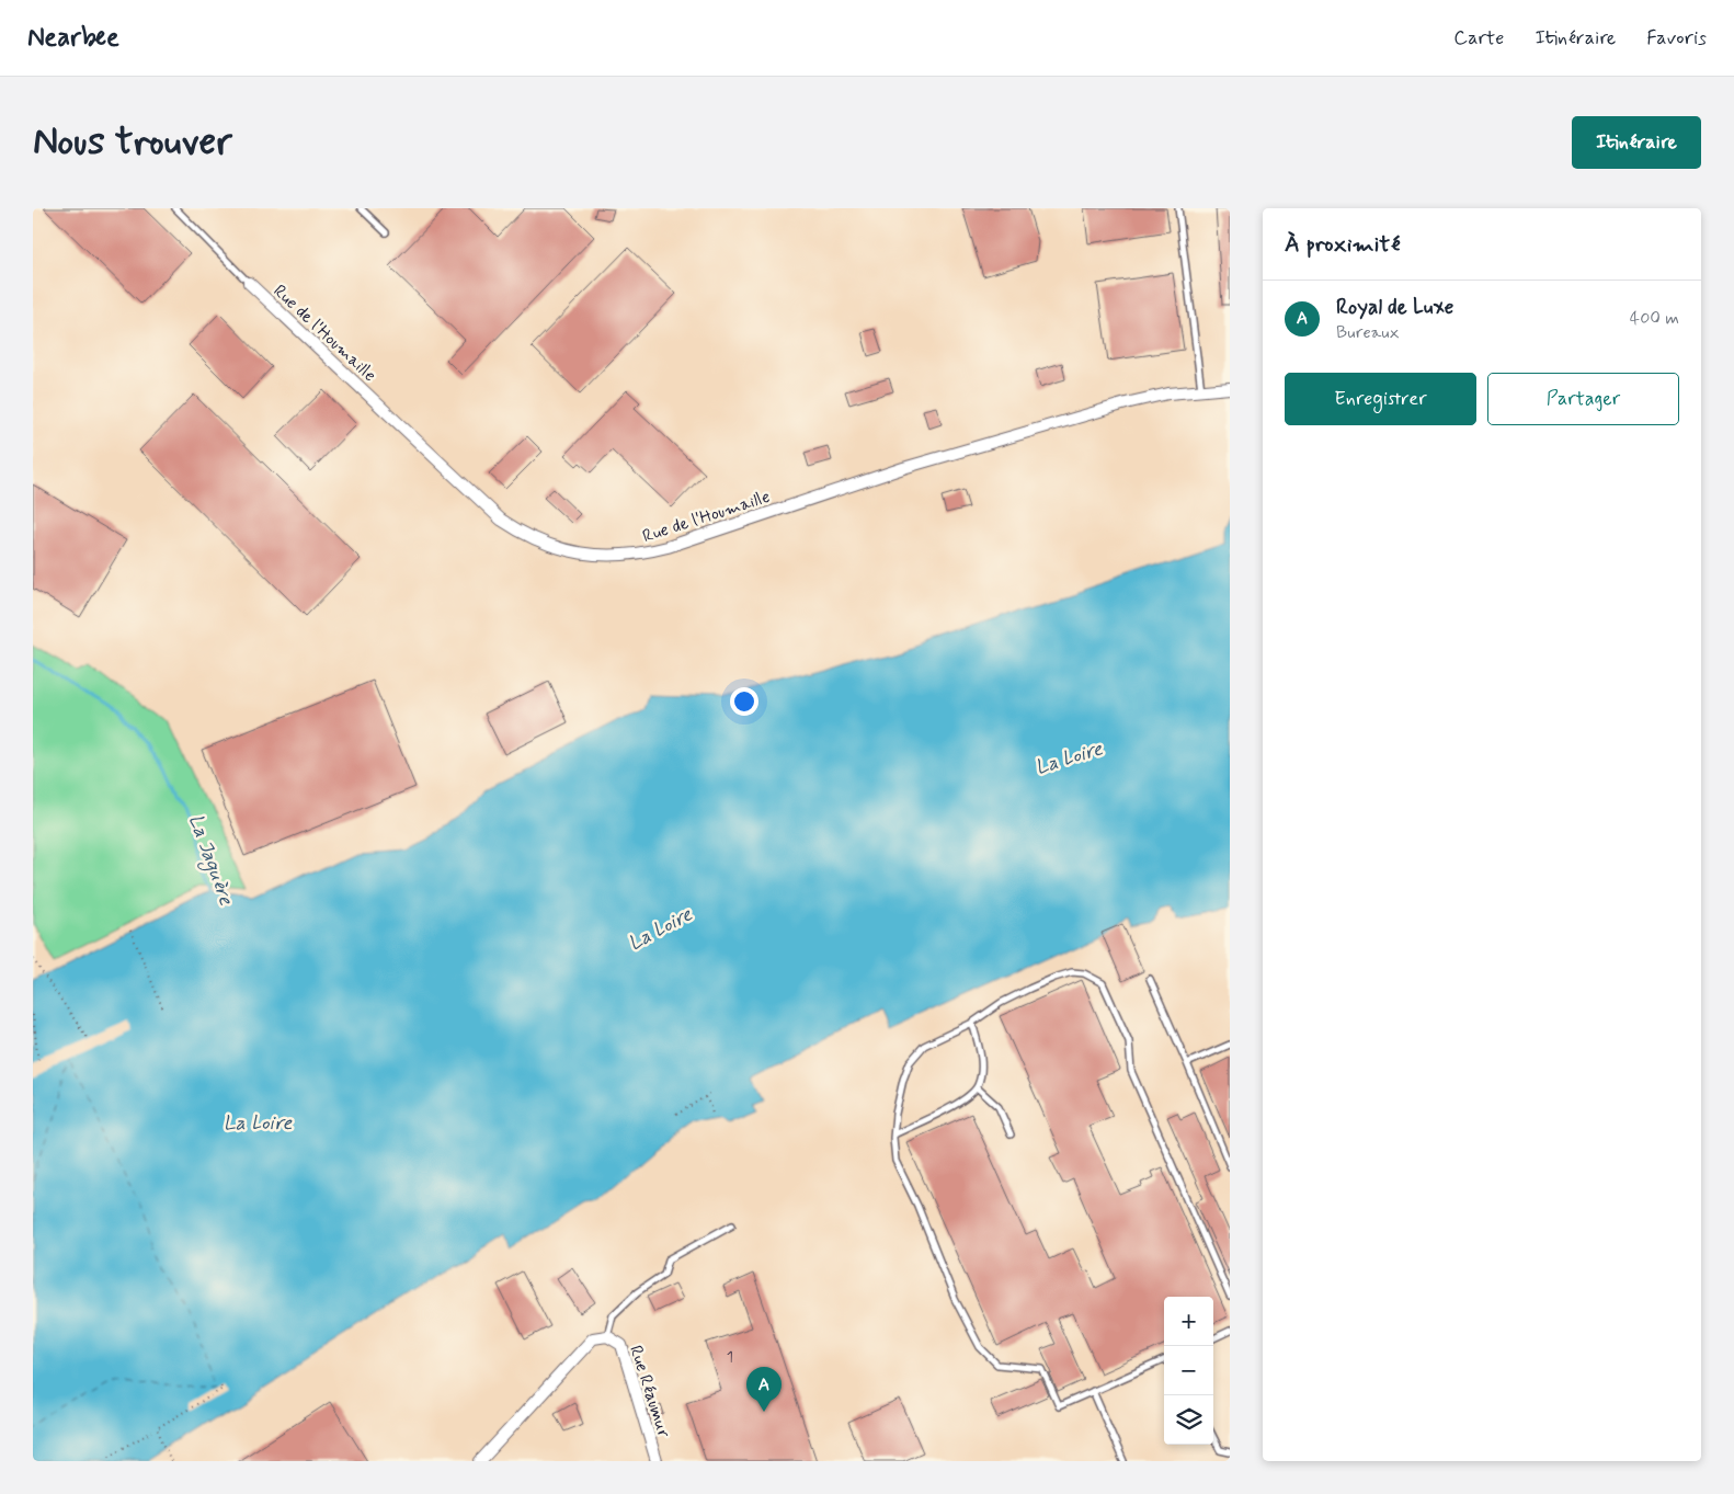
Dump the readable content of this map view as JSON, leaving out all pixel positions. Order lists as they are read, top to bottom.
{
  "streets": {
    "street": ["Rue de l'Houmaille", "Rue Réaumur"]
  },
  "water": ["La Loire", "La Jaguère"],
  "house_numbers": ["1"],
  "page": {
    "header": "Nearbee",
    "nav": ["Carte", "Itinéraire", "Favoris"],
    "buttons": [
      "Itinéraire",
      ["Enregistrer", "Partager"]
    ],
    "title": "Nous trouver",
    "heading": "À proximité",
    "list": [
      {
        "mark": "A",
        "name": "Royal de Luxe",
        "note": "Bureaux",
        "value": "400 m"
      }
    ],
    "map_buttons": ["+", "−"],
    "pins": "A"
  }
}
